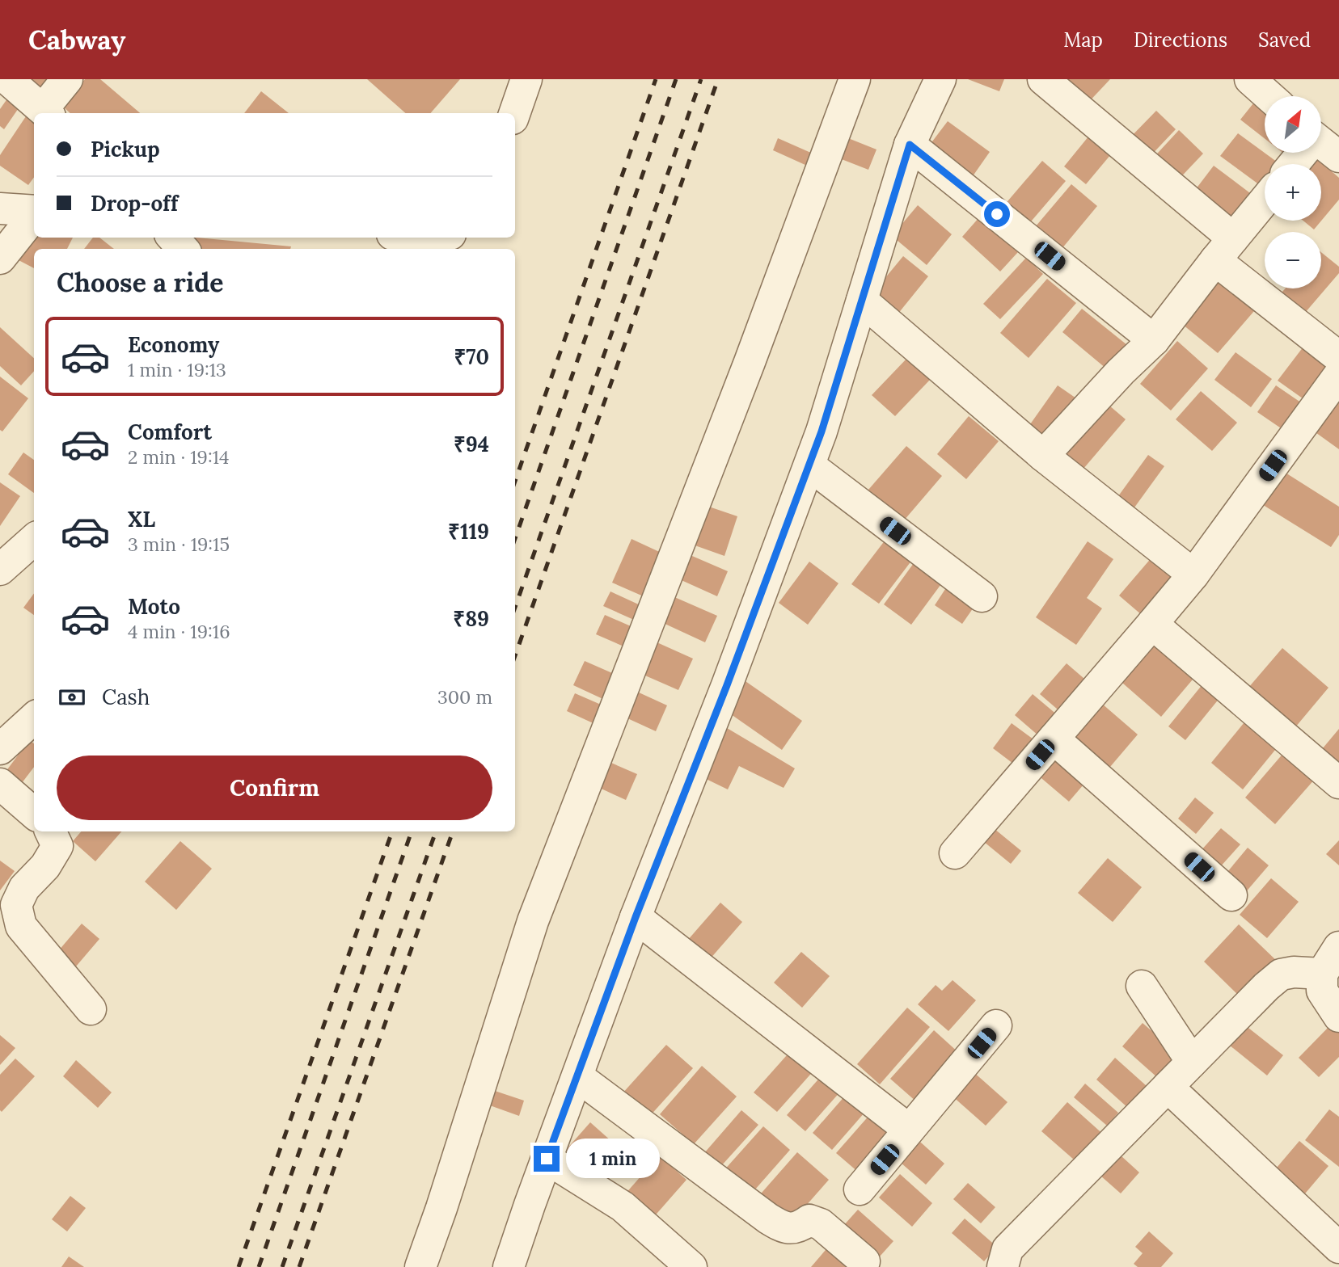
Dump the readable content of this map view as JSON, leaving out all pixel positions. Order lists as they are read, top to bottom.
{
  "north": "top right",
  "page": {
    "header": "Cabway",
    "nav": ["Map", "Directions", "Saved"],
    "map_buttons": ["+", "−"],
    "banner": ["Pickup", "Drop-off"],
    "heading": "Choose a ride",
    "list": [
      {
        "name": "Economy",
        "note": "1 min · 19:13",
        "value": "₹70"
      },
      {
        "name": "Comfort",
        "note": "2 min · 19:14",
        "value": "₹94"
      },
      {
        "name": "XL",
        "note": "3 min · 19:15",
        "value": "₹119"
      },
      {
        "name": "Moto",
        "note": "4 min · 19:16",
        "value": "₹89"
      }
    ],
    "pay": ["Cash", "300 m"],
    "buttons": "Confirm",
    "bubble": "1 min"
  }
}
